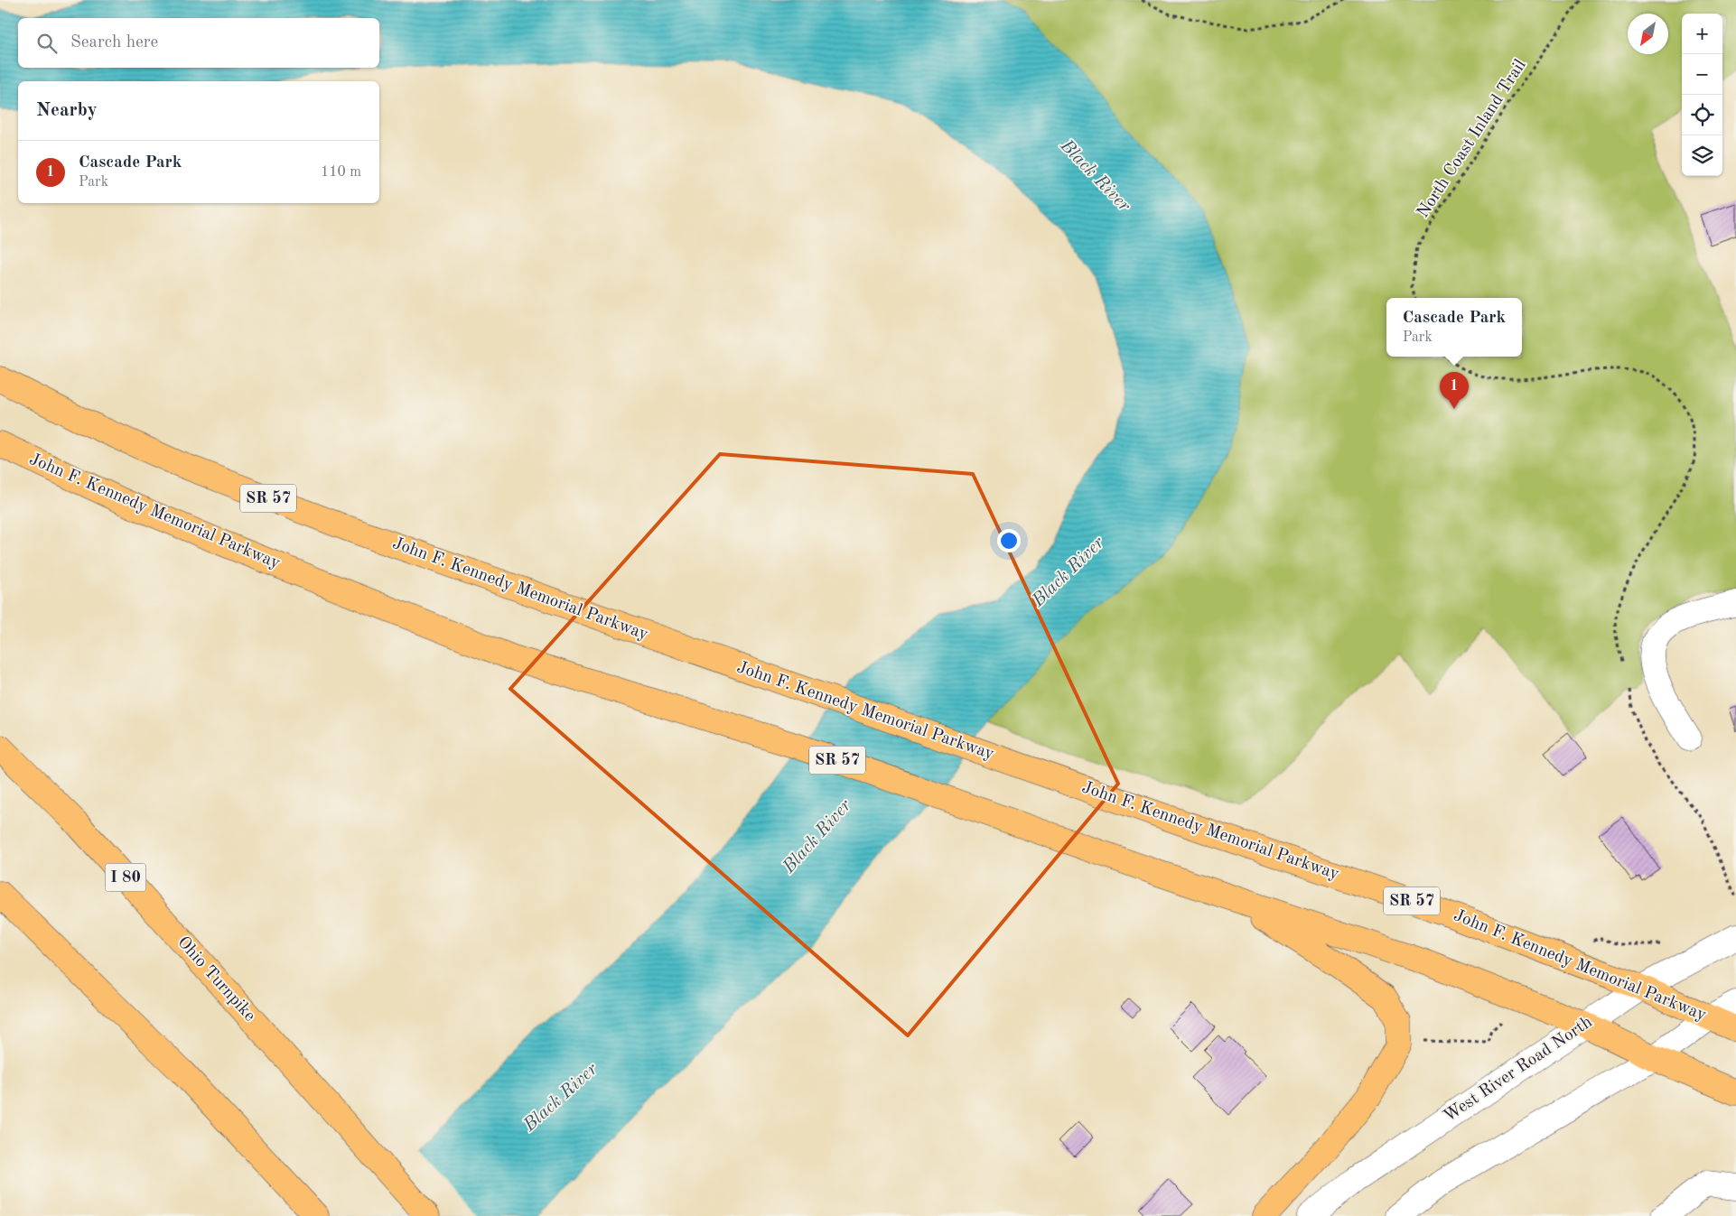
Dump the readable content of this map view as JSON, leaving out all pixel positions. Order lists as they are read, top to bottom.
{
  "streets": {
    "highway": [
      "SR 57",
      "John F. Kennedy Memorial Parkway",
      "I 80",
      "Ohio Turnpike"
    ],
    "street": ["West River Road North"],
    "path": ["North Coast Inland Trail"]
  },
  "crossings": [
    ["John F. Kennedy Memorial Parkway", "West River Road North"]
  ],
  "water": ["Black River"],
  "north": "bottom left",
  "page": {
    "map_buttons": ["+", "−"],
    "search": "Search here",
    "heading": "Nearby",
    "list": [
      {
        "mark": "1",
        "name": "Cascade Park",
        "note": "Park",
        "value": "110 m"
      }
    ],
    "popup": ["Cascade Park", "Park"],
    "pins": "1"
  }
}
